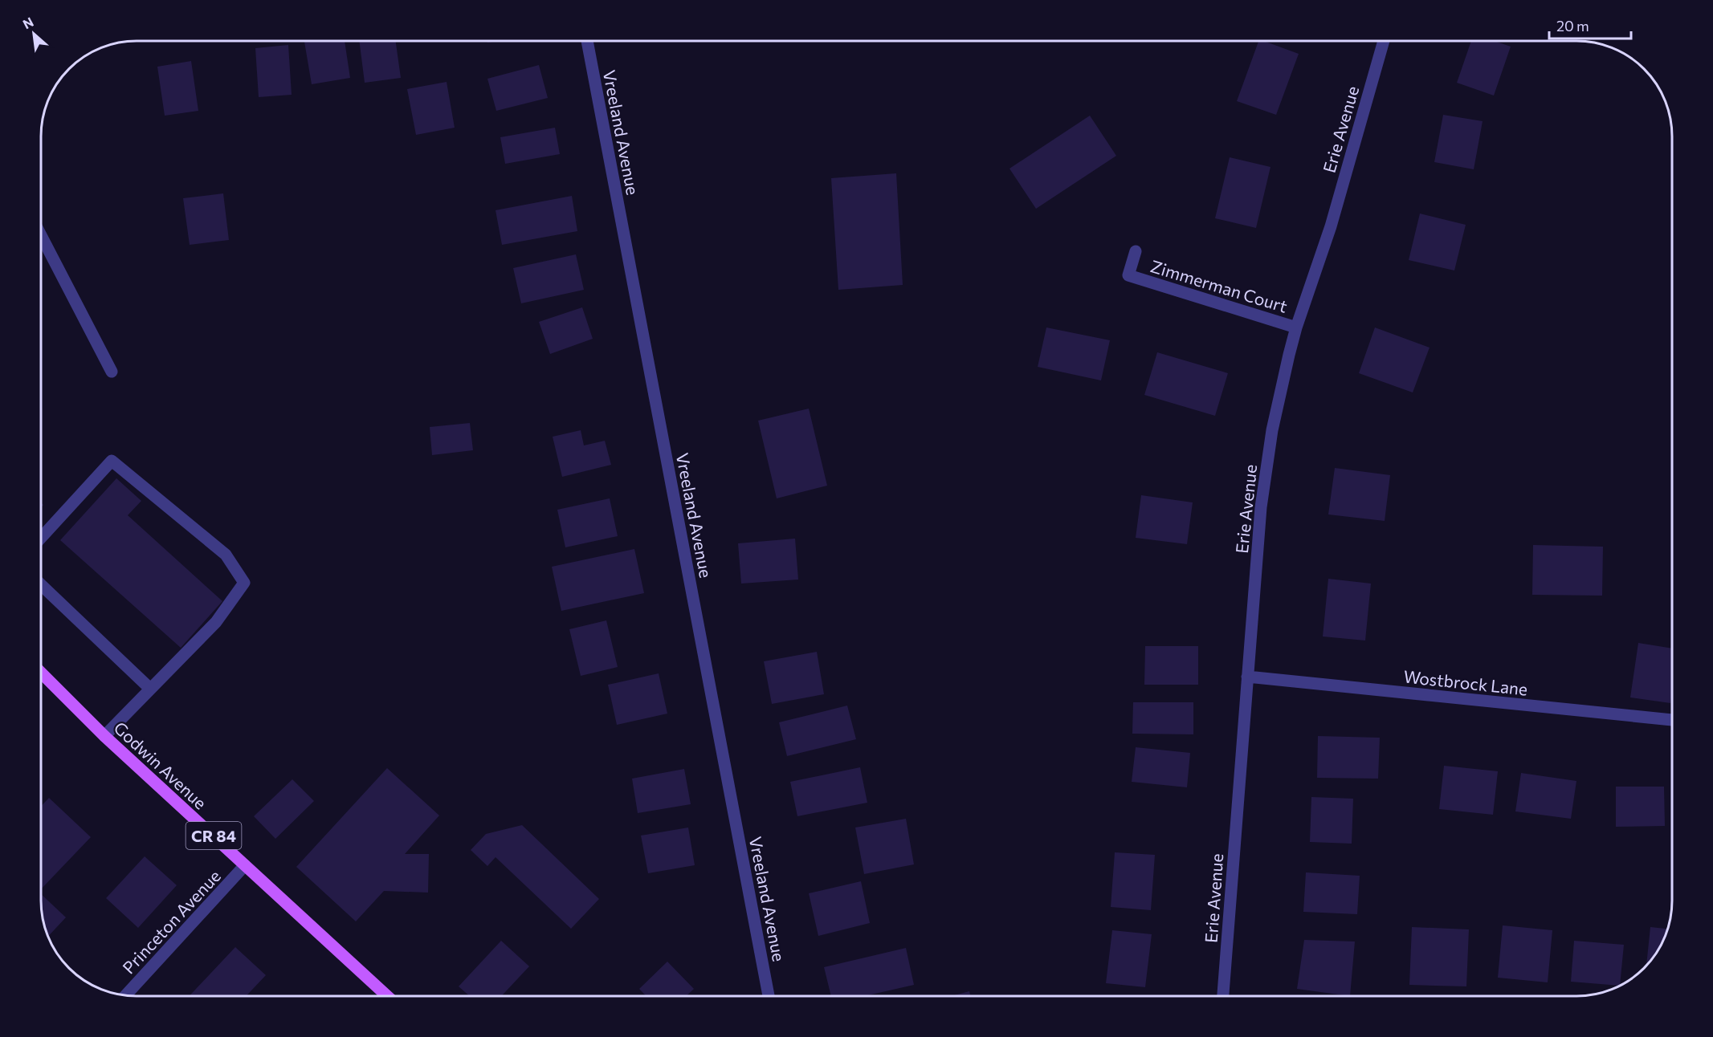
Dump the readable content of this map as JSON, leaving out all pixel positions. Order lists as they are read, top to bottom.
{
  "streets": {
    "main road": ["Godwin Avenue", "CR 84"],
    "street": [
      "Erie Avenue",
      "Vreeland Avenue",
      "Zimmerman Court",
      "Wostbrock Lane",
      "Princeton Avenue"
    ]
  },
  "crossings": [
    ["Erie Avenue", "Zimmerman Court"],
    ["Erie Avenue", "Wostbrock Lane"],
    ["Godwin Avenue", "Princeton Avenue"]
  ],
  "scale_bar": "20 m",
  "north": "top left"
}
